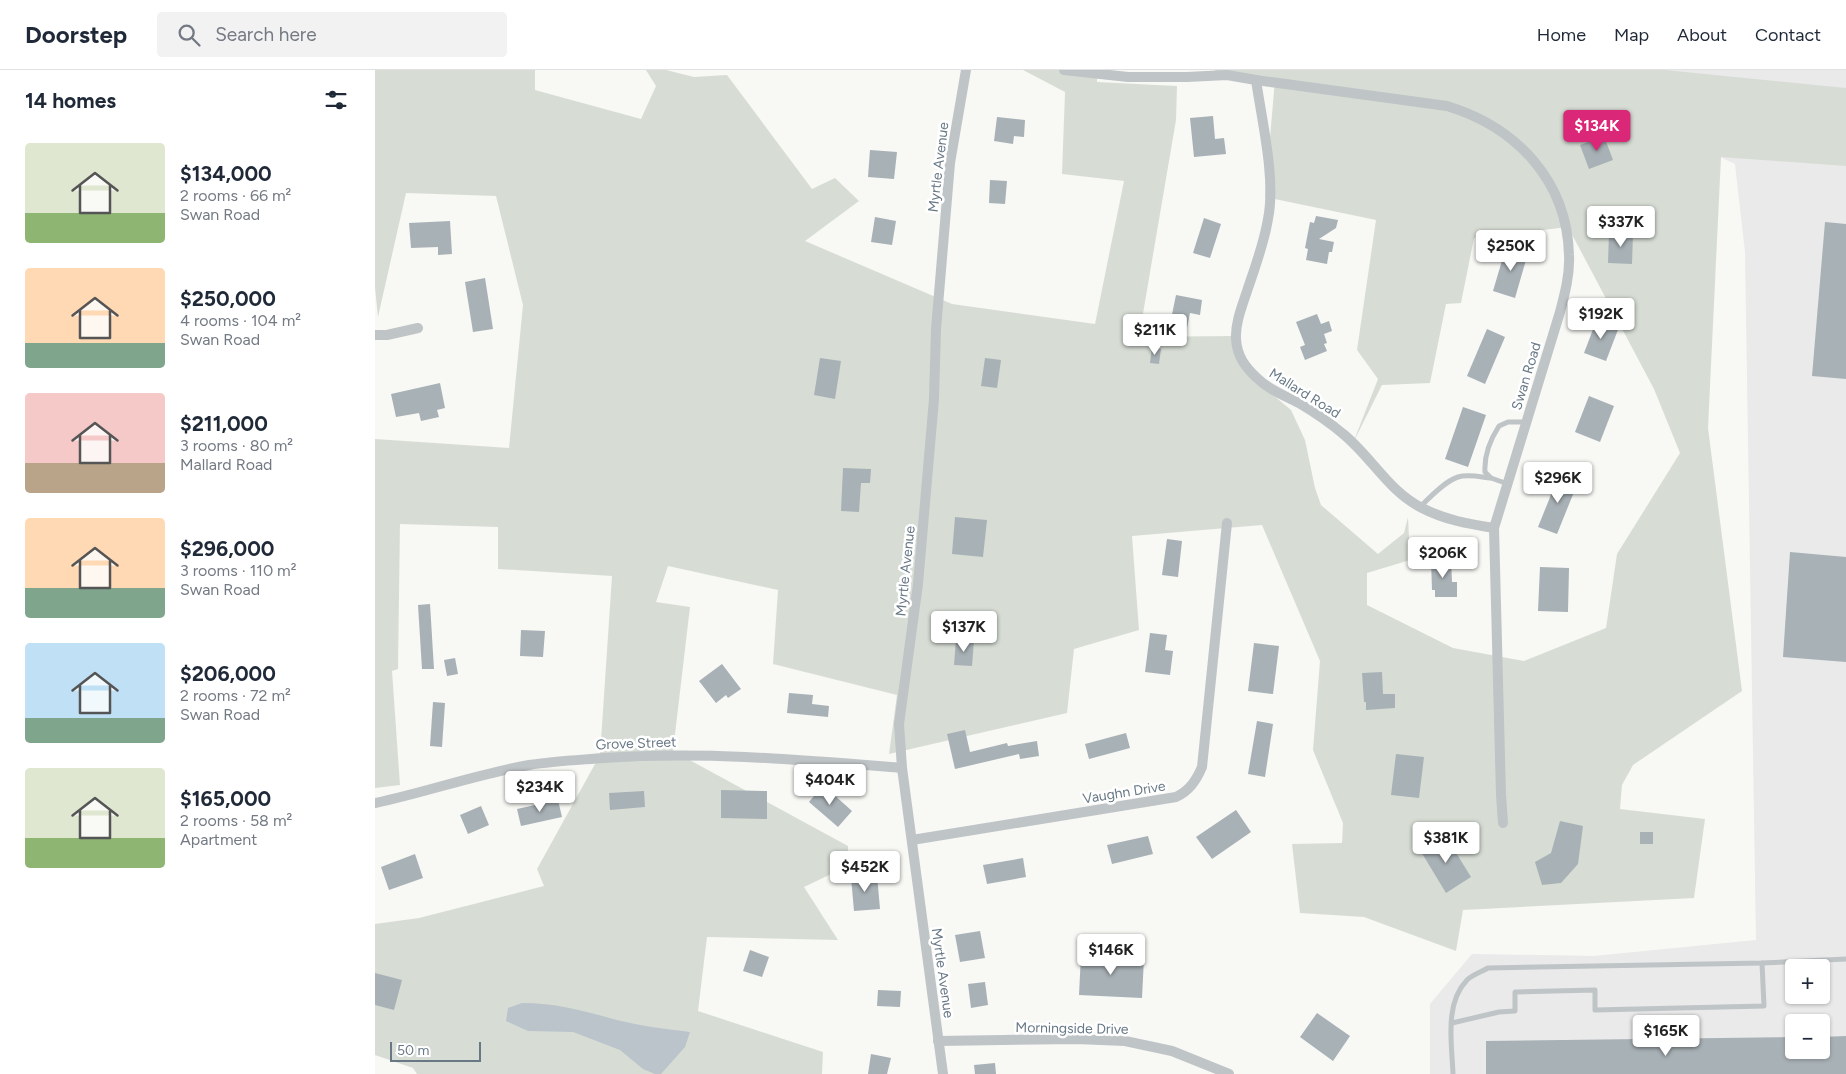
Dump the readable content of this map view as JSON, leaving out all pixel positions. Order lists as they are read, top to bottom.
{
  "streets": {
    "street": [
      "Myrtle Avenue",
      "Swan Road",
      "Mallard Road",
      "Grove Street",
      "Vaughn Drive",
      "Morningside Drive"
    ]
  },
  "crossings": [
    ["Myrtle Avenue", "Grove Street"],
    ["Myrtle Avenue", "Vaughn Drive"],
    ["Myrtle Avenue", "Morningside Drive"],
    ["Swan Road", "Mallard Road"]
  ],
  "scale_bar": "50 m",
  "page": {
    "header": "Doorstep",
    "search": "Search here",
    "nav": [
      "Home",
      "Map",
      "About",
      "Contact"
    ],
    "heading": "14 homes",
    "price": [
      "$134K",
      "$337K",
      "$250K",
      "$192K",
      "$211K",
      "$296K",
      "$206K",
      "$137K",
      "$404K",
      "$234K",
      "$381K",
      "$452K",
      "$146K",
      "$165K"
    ],
    "list": [
      {
        "name": "$134,000",
        "note": "2 rooms · 66 m² · Swan Road"
      },
      {
        "name": "$250,000",
        "note": "4 rooms · 104 m² · Swan Road"
      },
      {
        "name": "$211,000",
        "note": "3 rooms · 80 m² · Mallard Road"
      },
      {
        "name": "$296,000",
        "note": "3 rooms · 110 m² · Swan Road"
      },
      {
        "name": "$206,000",
        "note": "2 rooms · 72 m² · Swan Road"
      },
      {
        "name": "$165,000",
        "note": "2 rooms · 58 m² · Apartment"
      }
    ],
    "map_buttons": ["+", "−"],
    "scale": "50 m"
  }
}
